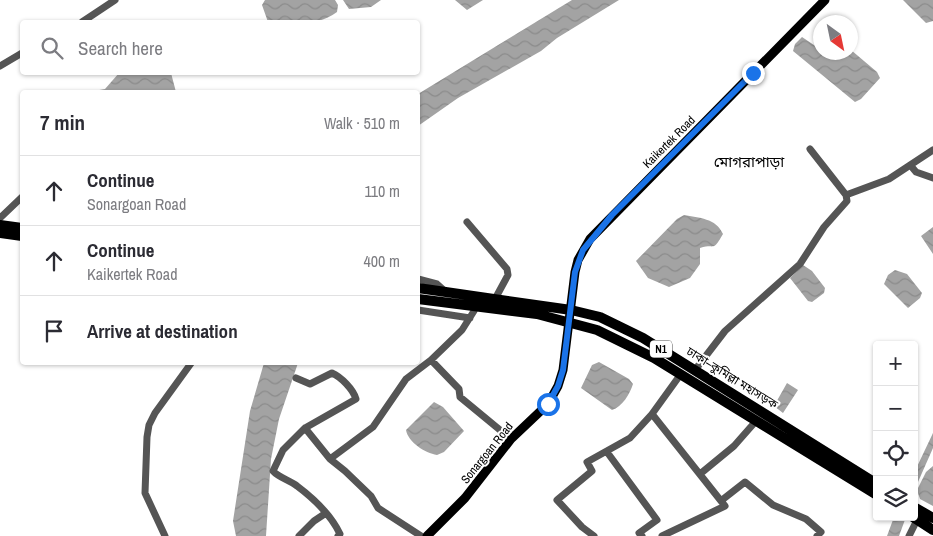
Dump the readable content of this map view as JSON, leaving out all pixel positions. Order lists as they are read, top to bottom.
{
  "streets": {
    "highway": ["N1", "ঢাকা–কুমিল্লা মহাসড়ক"],
    "main road": ["Kaikertek Road", "Sonargoan Road"]
  },
  "crossings": [
    ["Kaikertek Road", "ঢাকা–কুমিল্লা মহাসড়ক"],
    ["Kaikertek Road", "Sonargoan Road"],
    ["ঢাকা–কুমিল্লা মহাসড়ক", "Sonargoan Road"]
  ],
  "districts": ["মোগরাপাড়া"],
  "north": "bottom right",
  "page": {
    "search": "Search here",
    "heading": ["7 min", "Walk · 510 m"],
    "list": [
      ["Continue", "Sonargoan Road", "110 m"],
      ["Continue", "Kaikertek Road", "400 m"],
      "Arrive at destination"
    ],
    "map_buttons": ["+", "−"]
  }
}
